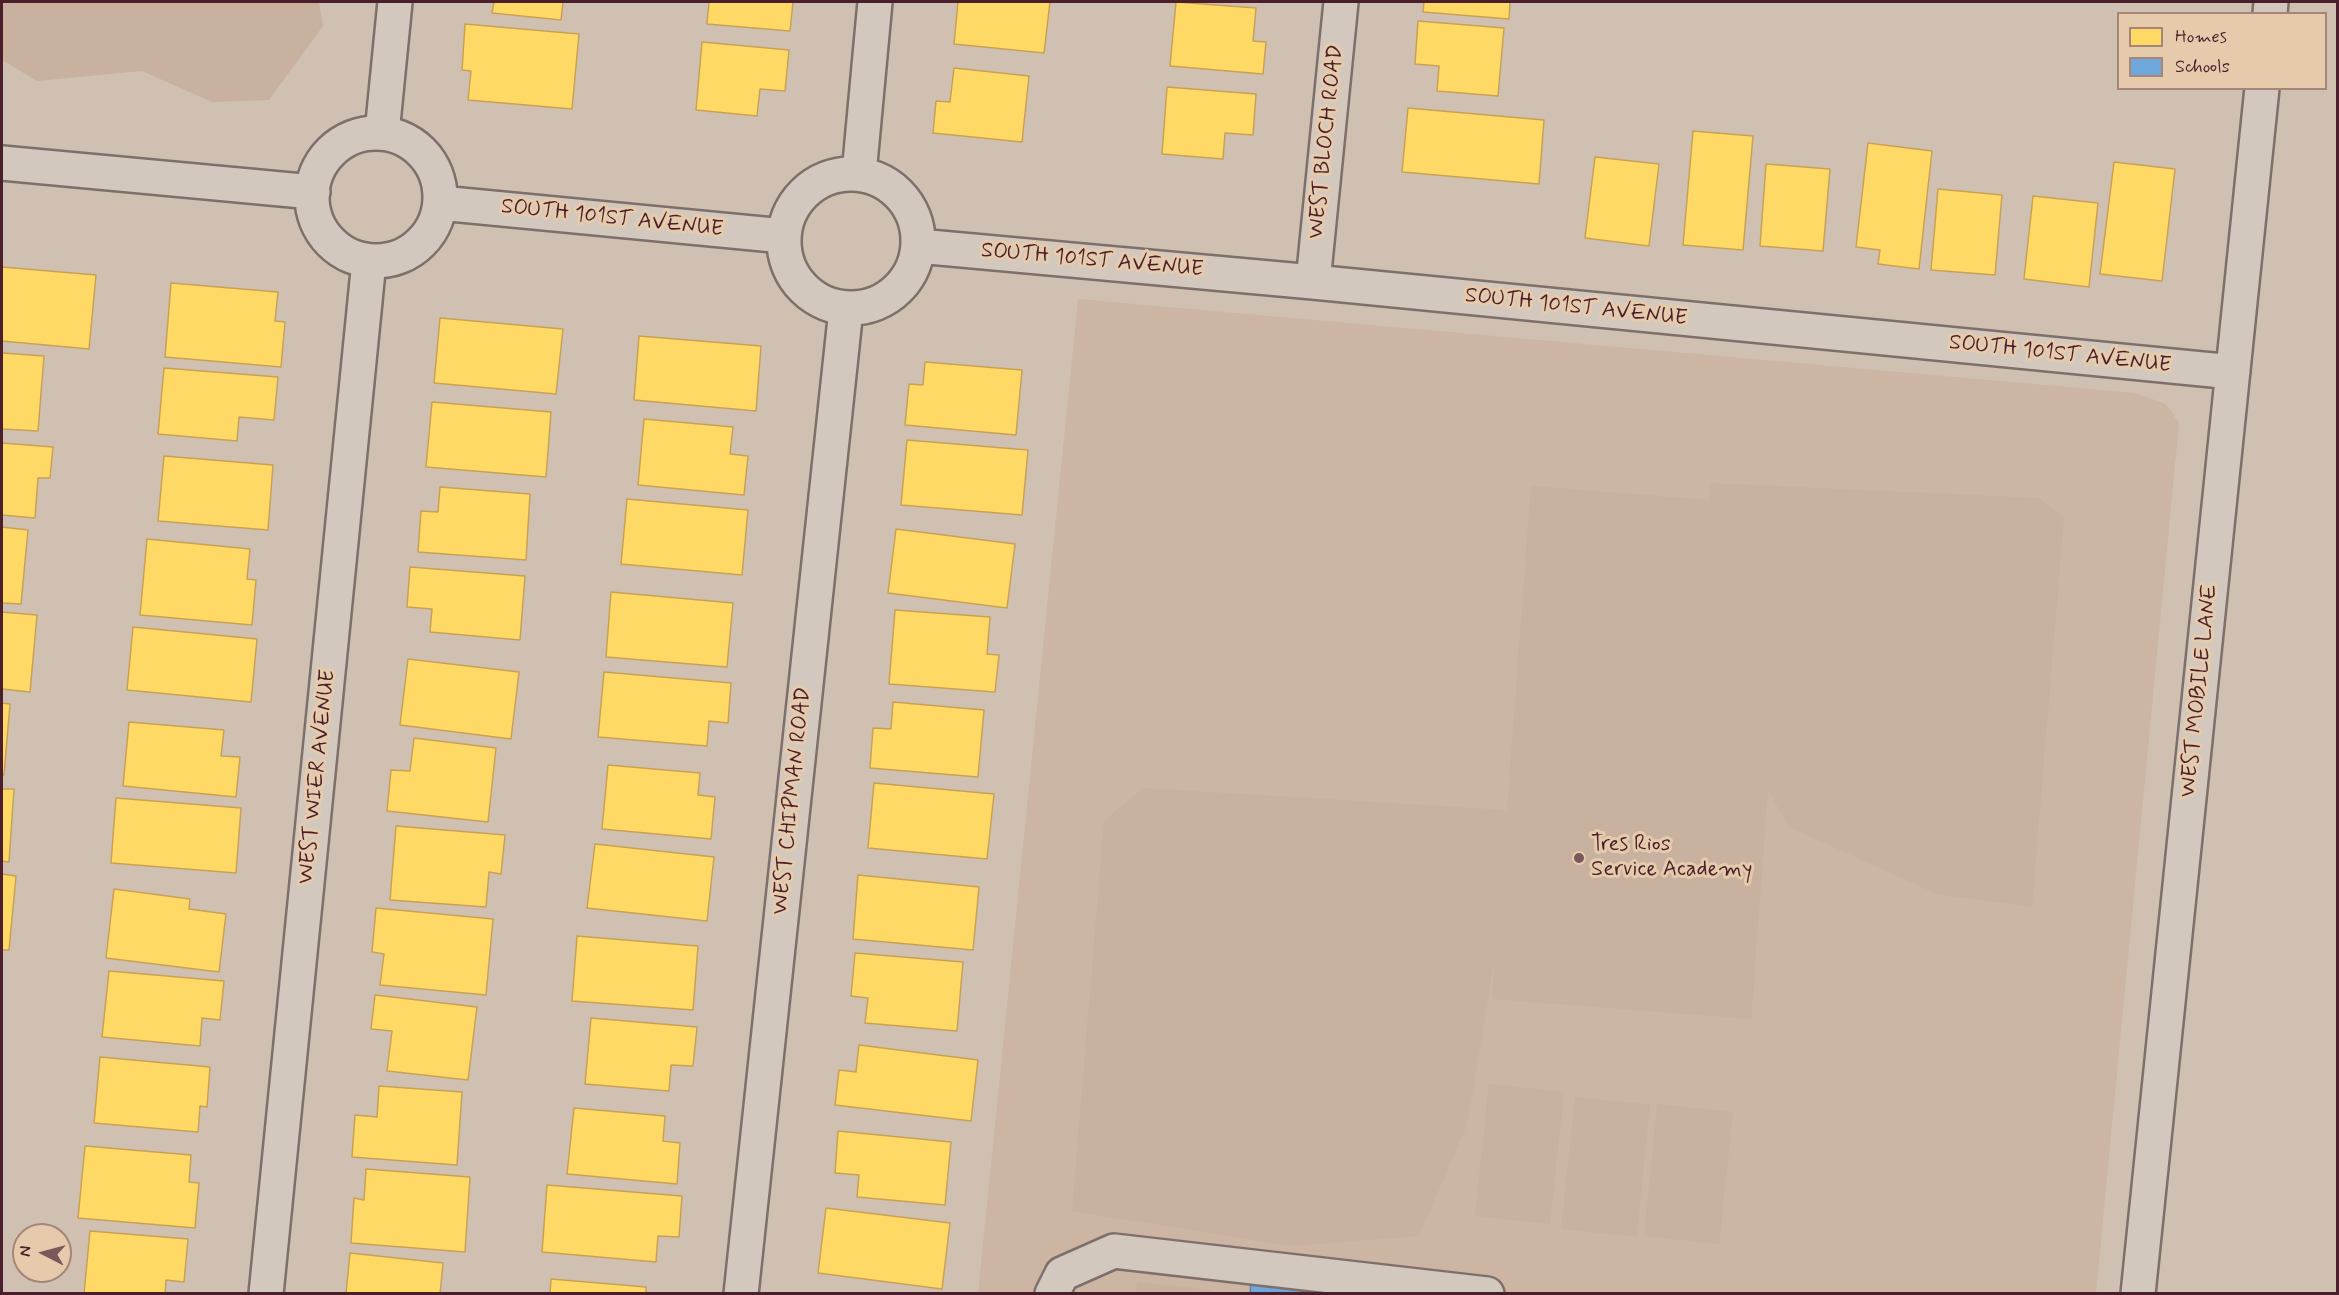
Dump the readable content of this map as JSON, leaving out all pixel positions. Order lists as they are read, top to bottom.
{
  "streets": {
    "street": [
      "WEST BLOCH ROAD",
      "SOUTH 101ST AVENUE",
      "WEST MOBILE LANE",
      "WEST WIER AVENUE",
      "WEST CHIPMAN ROAD"
    ]
  },
  "crossings": [
    ["WEST BLOCH ROAD", "SOUTH 101ST AVENUE"],
    ["SOUTH 101ST AVENUE", "WEST MOBILE LANE"],
    ["SOUTH 101ST AVENUE", "WEST WIER AVENUE"],
    ["SOUTH 101ST AVENUE", "WEST CHIPMAN ROAD"]
  ],
  "places": ["Tres Rios Service Academy"],
  "legend": ["Homes", "Schools"],
  "north": "left"
}
